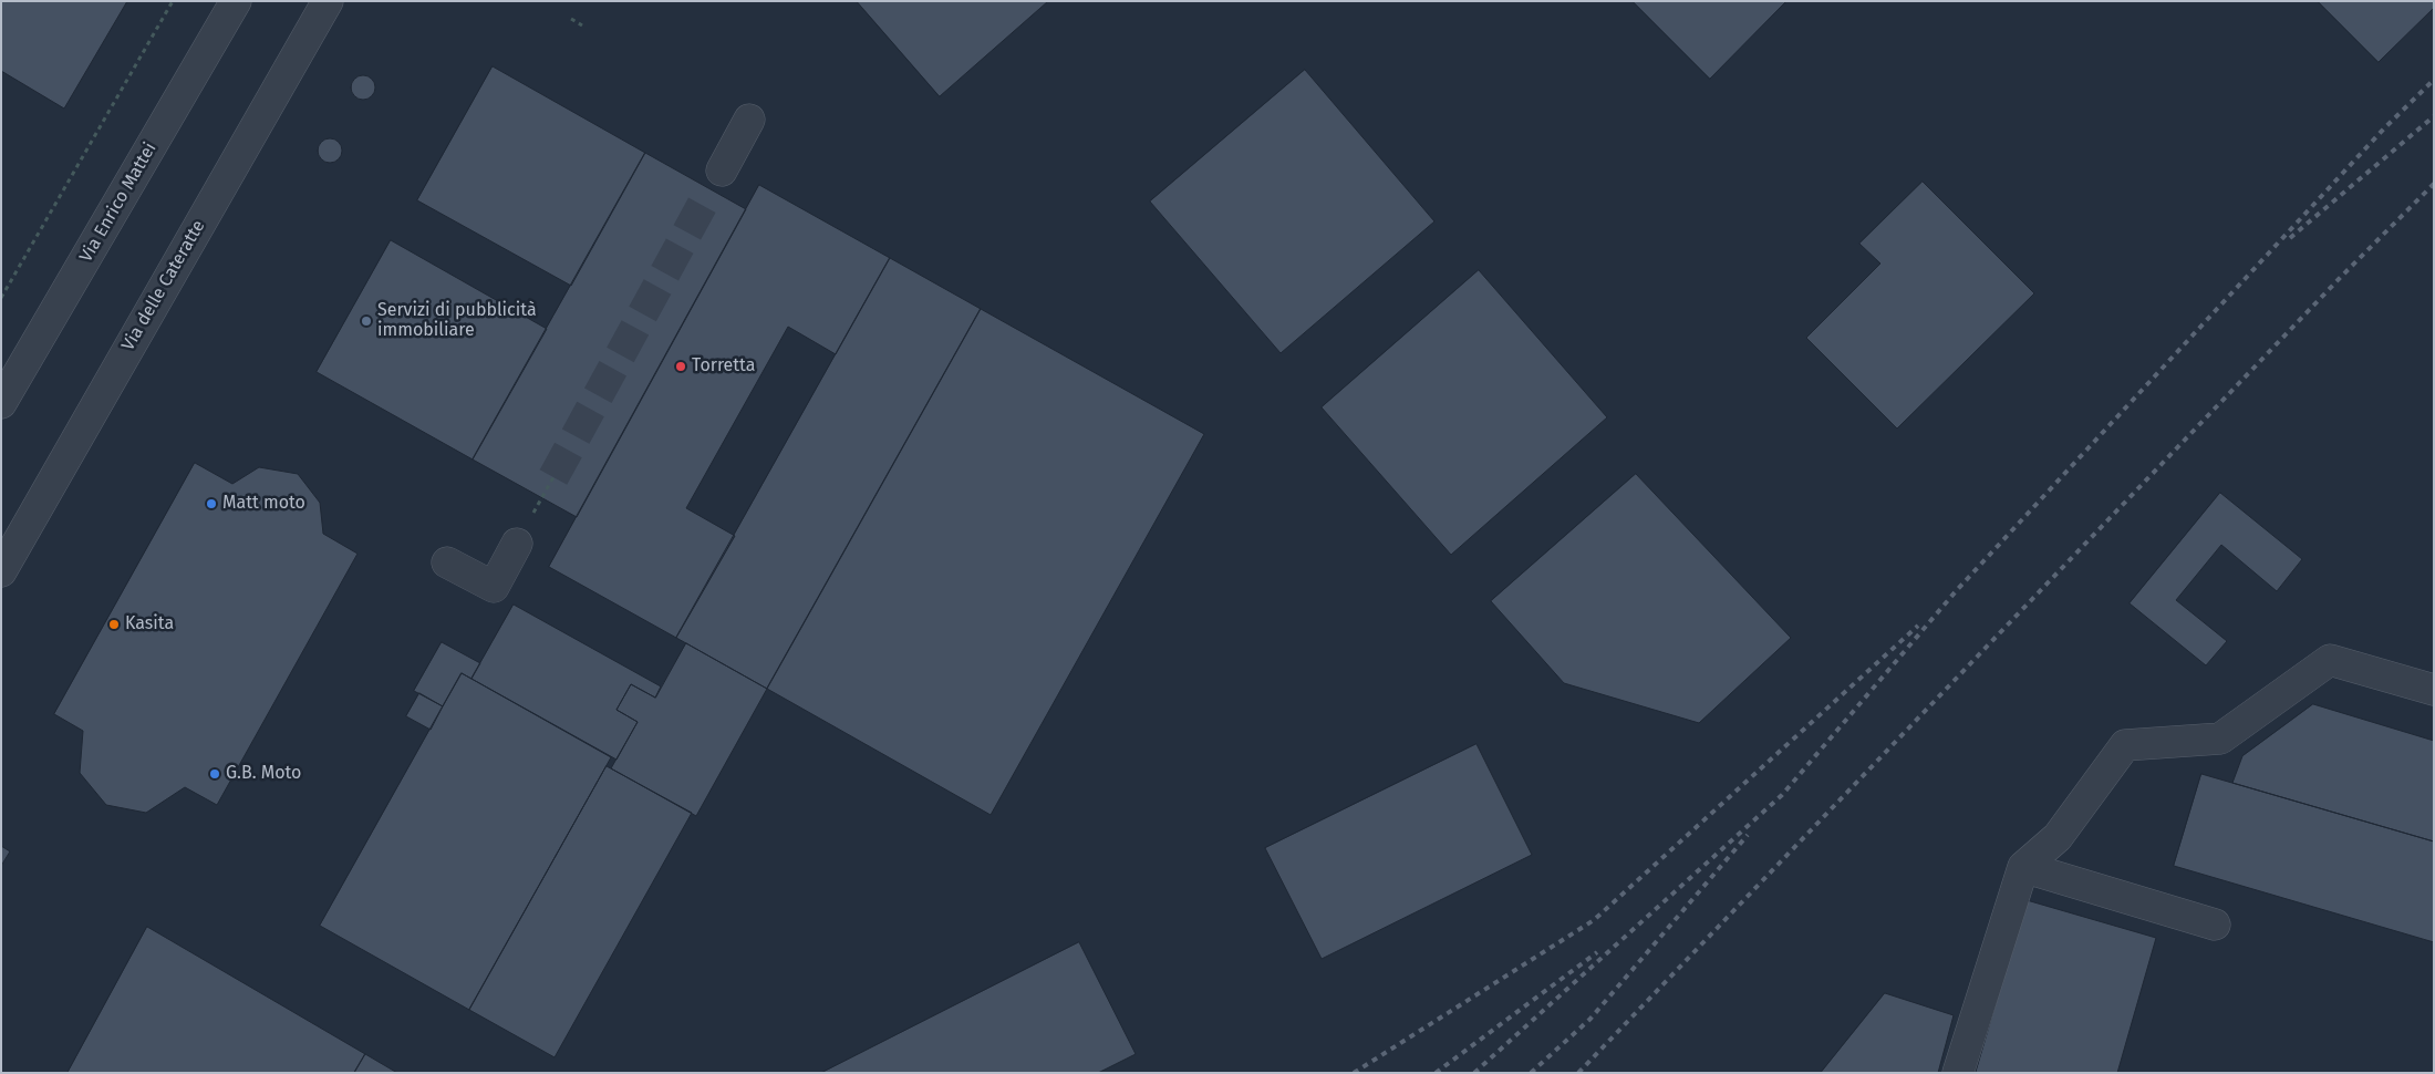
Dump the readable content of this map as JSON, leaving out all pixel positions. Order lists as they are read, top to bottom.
{
  "streets": {
    "street": ["Via Enrico Mattei", "Via delle Cateratte"]
  },
  "places": [
    "Servizi di pubblicità immobiliare",
    "Torretta",
    "Matt moto",
    "Kasita",
    "G.B. Moto"
  ]
}
